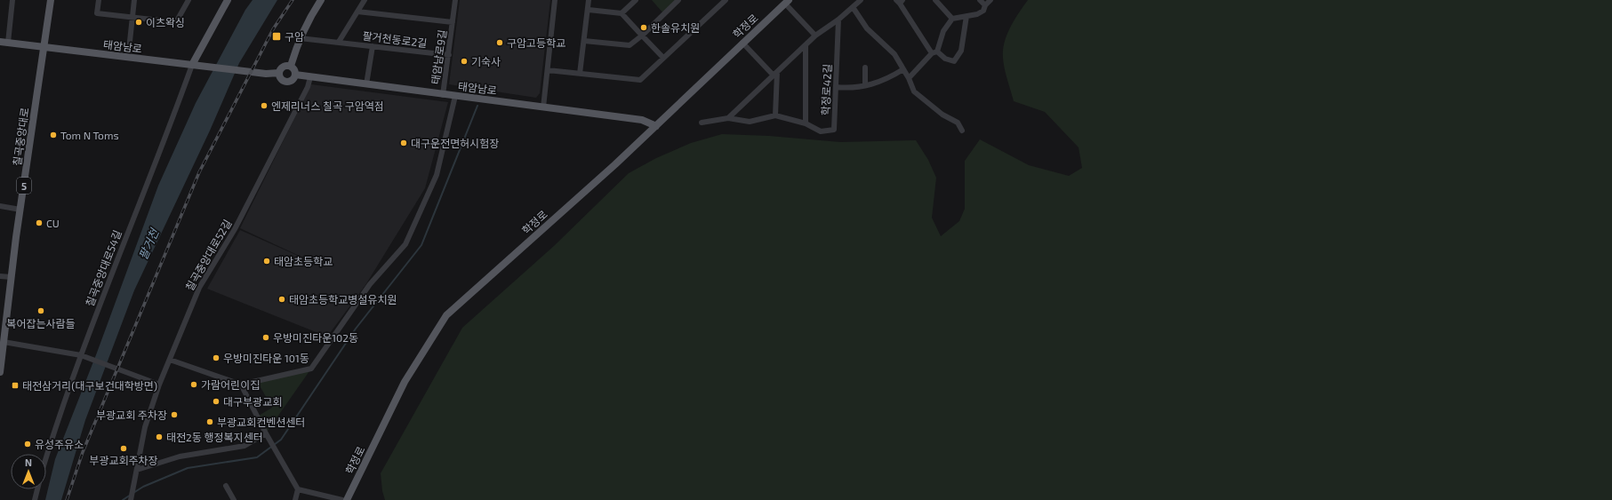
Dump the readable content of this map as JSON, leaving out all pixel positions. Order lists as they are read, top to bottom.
{
  "streets": {
    "main road": [
      "학정로",
      "태암남로",
      "칠곡중앙대로",
      "5"
    ],
    "street": [
      "팔거천동로2길",
      "태암남로9길",
      "학정로42길",
      "칠곡중앙대로52길",
      "칠곡중앙대로54길"
    ]
  },
  "crossings": [
    ["학정로", "태암남로"],
    ["팔거천동로2길", "태암남로9길"],
    ["태암남로", "태암남로9길"],
    ["태암남로", "칠곡중앙대로"],
    ["태암남로", "칠곡중앙대로52길"],
    ["태암남로", "칠곡중앙대로54길"]
  ],
  "water": ["팔거천"],
  "places": {
    "other": [
      "이츠왁싱",
      "한솔유치원",
      "구암고등학교",
      "기숙사",
      "엔제리너스 칠곡 구암역점",
      "Tom N Toms",
      "대구운전면허시험장",
      "CU",
      "태암초등학교",
      "태암초등학교병설유치원",
      "복어잡는사람들",
      "우방미진타운102동",
      "우방미진타운 101동",
      "가람어린이집",
      "대구부광교회",
      "부광교회 주차장",
      "부광교회컨벤션센터",
      "태전2동 행정복지센터",
      "유성주유소",
      "부광교회주차장"
    ],
    "transit": ["구암", "태전삼거리(대구보건대학방면)"]
  },
  "north": "top"
}
